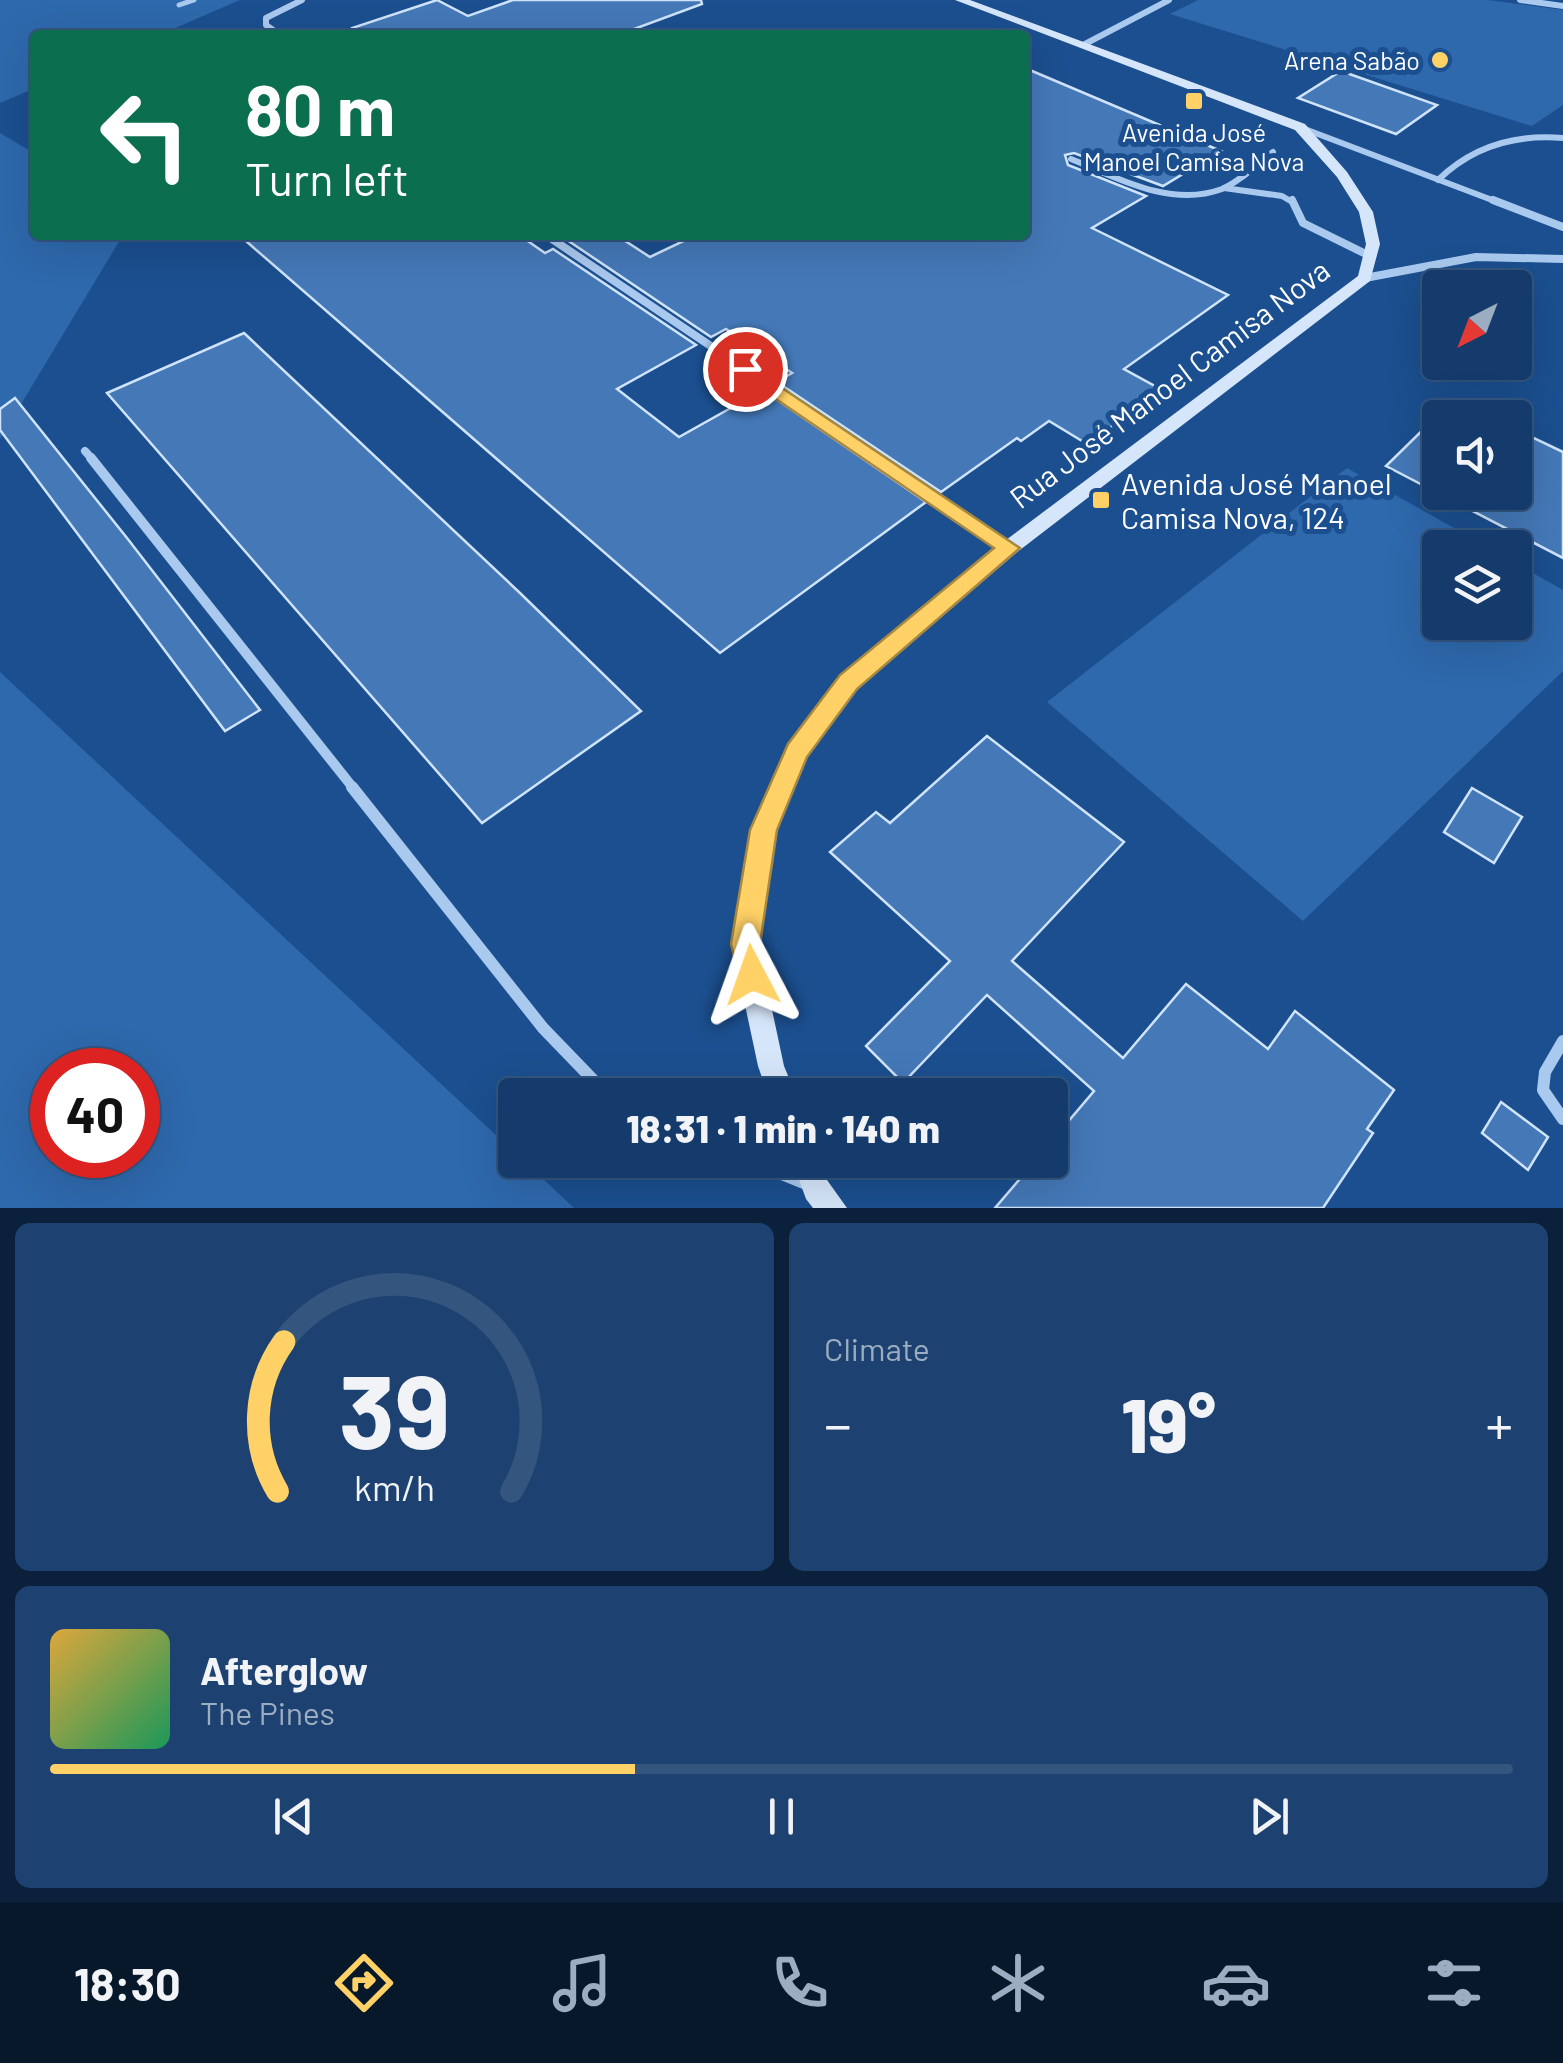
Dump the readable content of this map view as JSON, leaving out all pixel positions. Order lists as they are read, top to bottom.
{
  "streets": {
    "street": ["Rua José Manoel Camisa Nova"]
  },
  "places": {
    "other": ["Arena Sabão"],
    "transit": ["Avenida José Manoel Camisa Nova", "Avenida José Manoel Camisa Nova, 124"]
  },
  "north": "bottom left",
  "page": {
    "turn": ["80 m", "Turn left"],
    "limit": "40",
    "trip": "18:31 · 1 min · 140 m",
    "tile": "Climate",
    "heat": ["−", "19°", "+"],
    "song": ["Afterglow", "The Pines"],
    "tabs": "18:30",
    "gauge": ["39", "km/h"]
  }
}
